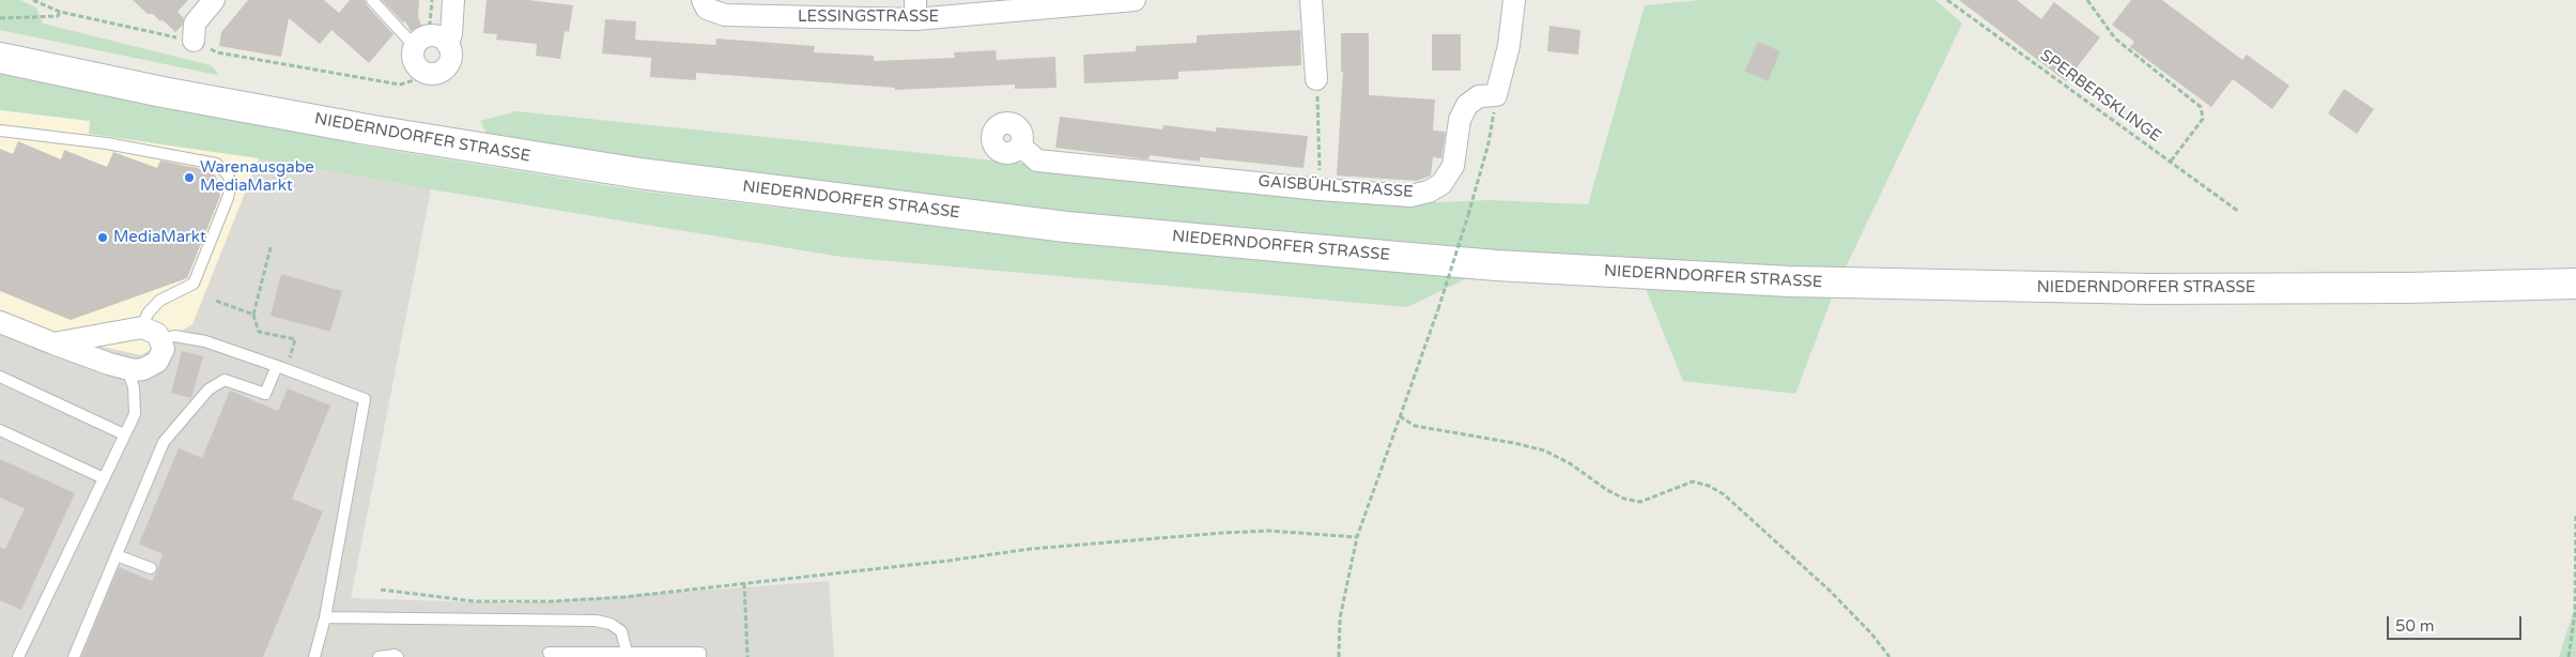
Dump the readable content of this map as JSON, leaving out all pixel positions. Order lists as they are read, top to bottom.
{
  "streets": {
    "main road": ["NIEDERNDORFER STRASSE"],
    "street": ["LESSINGSTRASSE", "GAISBÜHLSTRASSE"],
    "path": ["SPERBERSKLINGE"]
  },
  "places": ["Warenausgabe MediaMarkt", "MediaMarkt"],
  "scale_bar": "50 m"
}
